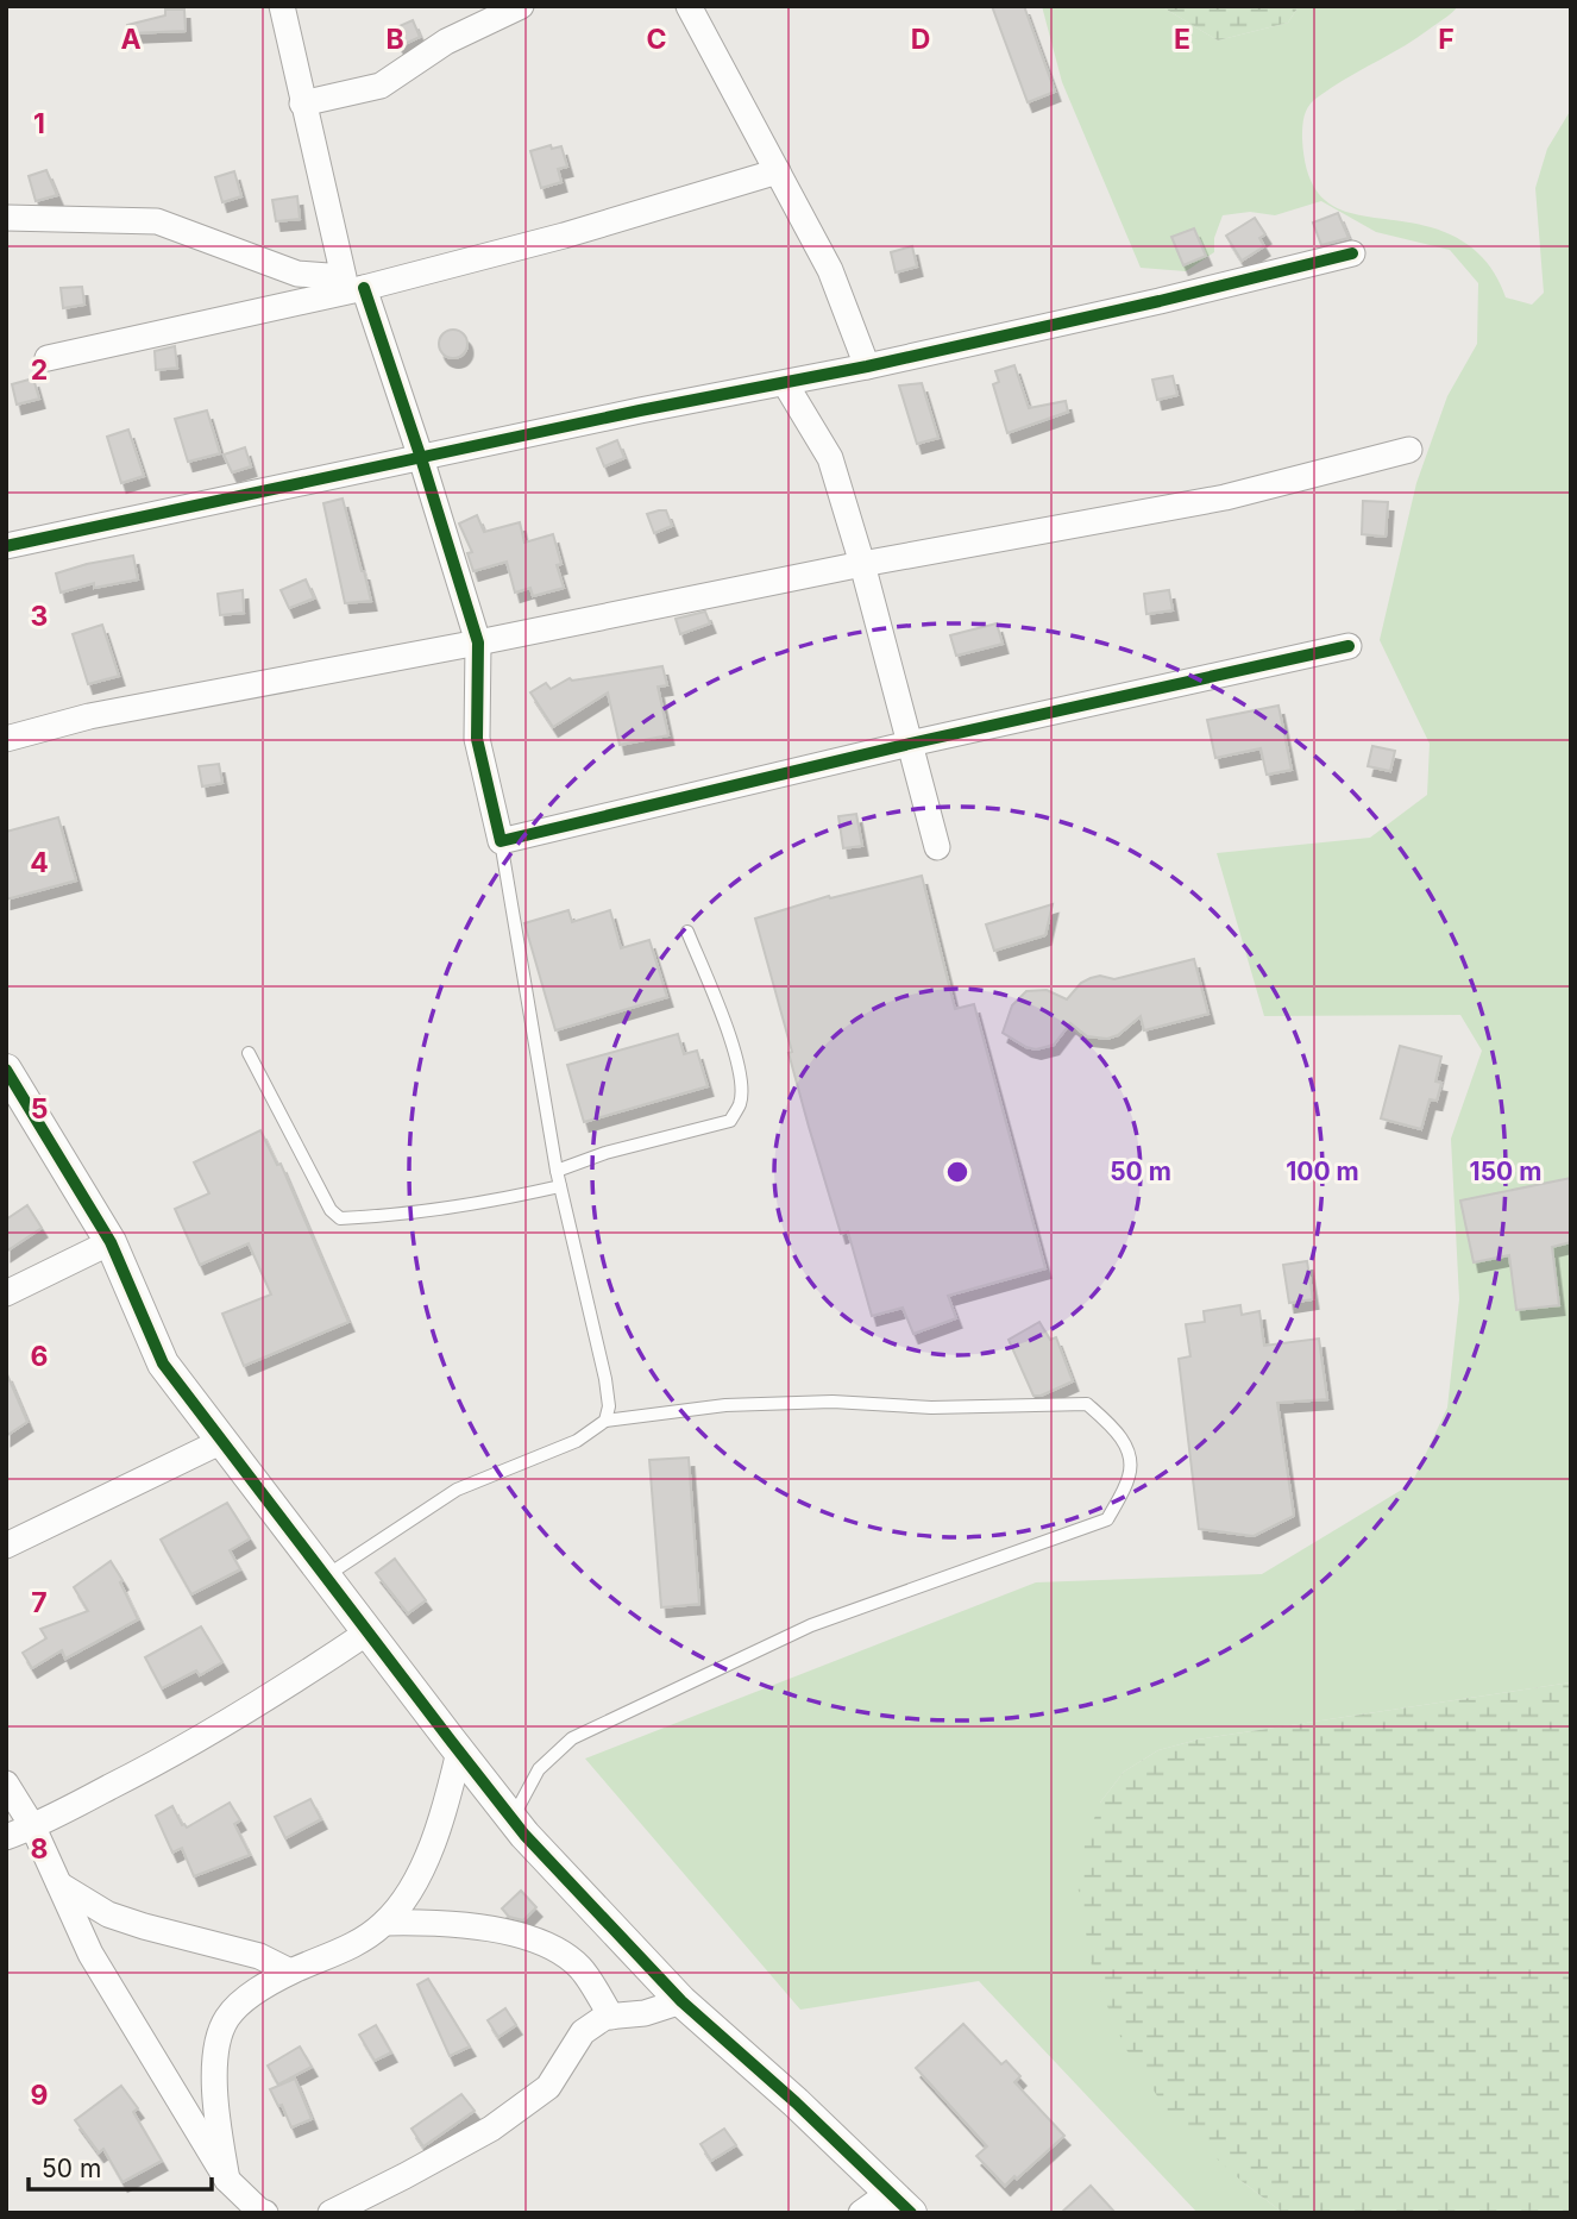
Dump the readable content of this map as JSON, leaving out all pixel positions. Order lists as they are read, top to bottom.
{
  "scale_bar": "50 m",
  "grid": {
    "columns": [
      "A",
      "B",
      "C",
      "D",
      "E",
      "F"
    ],
    "rows": [
      "1",
      "2",
      "3",
      "4",
      "5",
      "6",
      "7",
      "8",
      "9"
    ]
  },
  "rings": ["50 m", "100 m", "150 m"]
}
